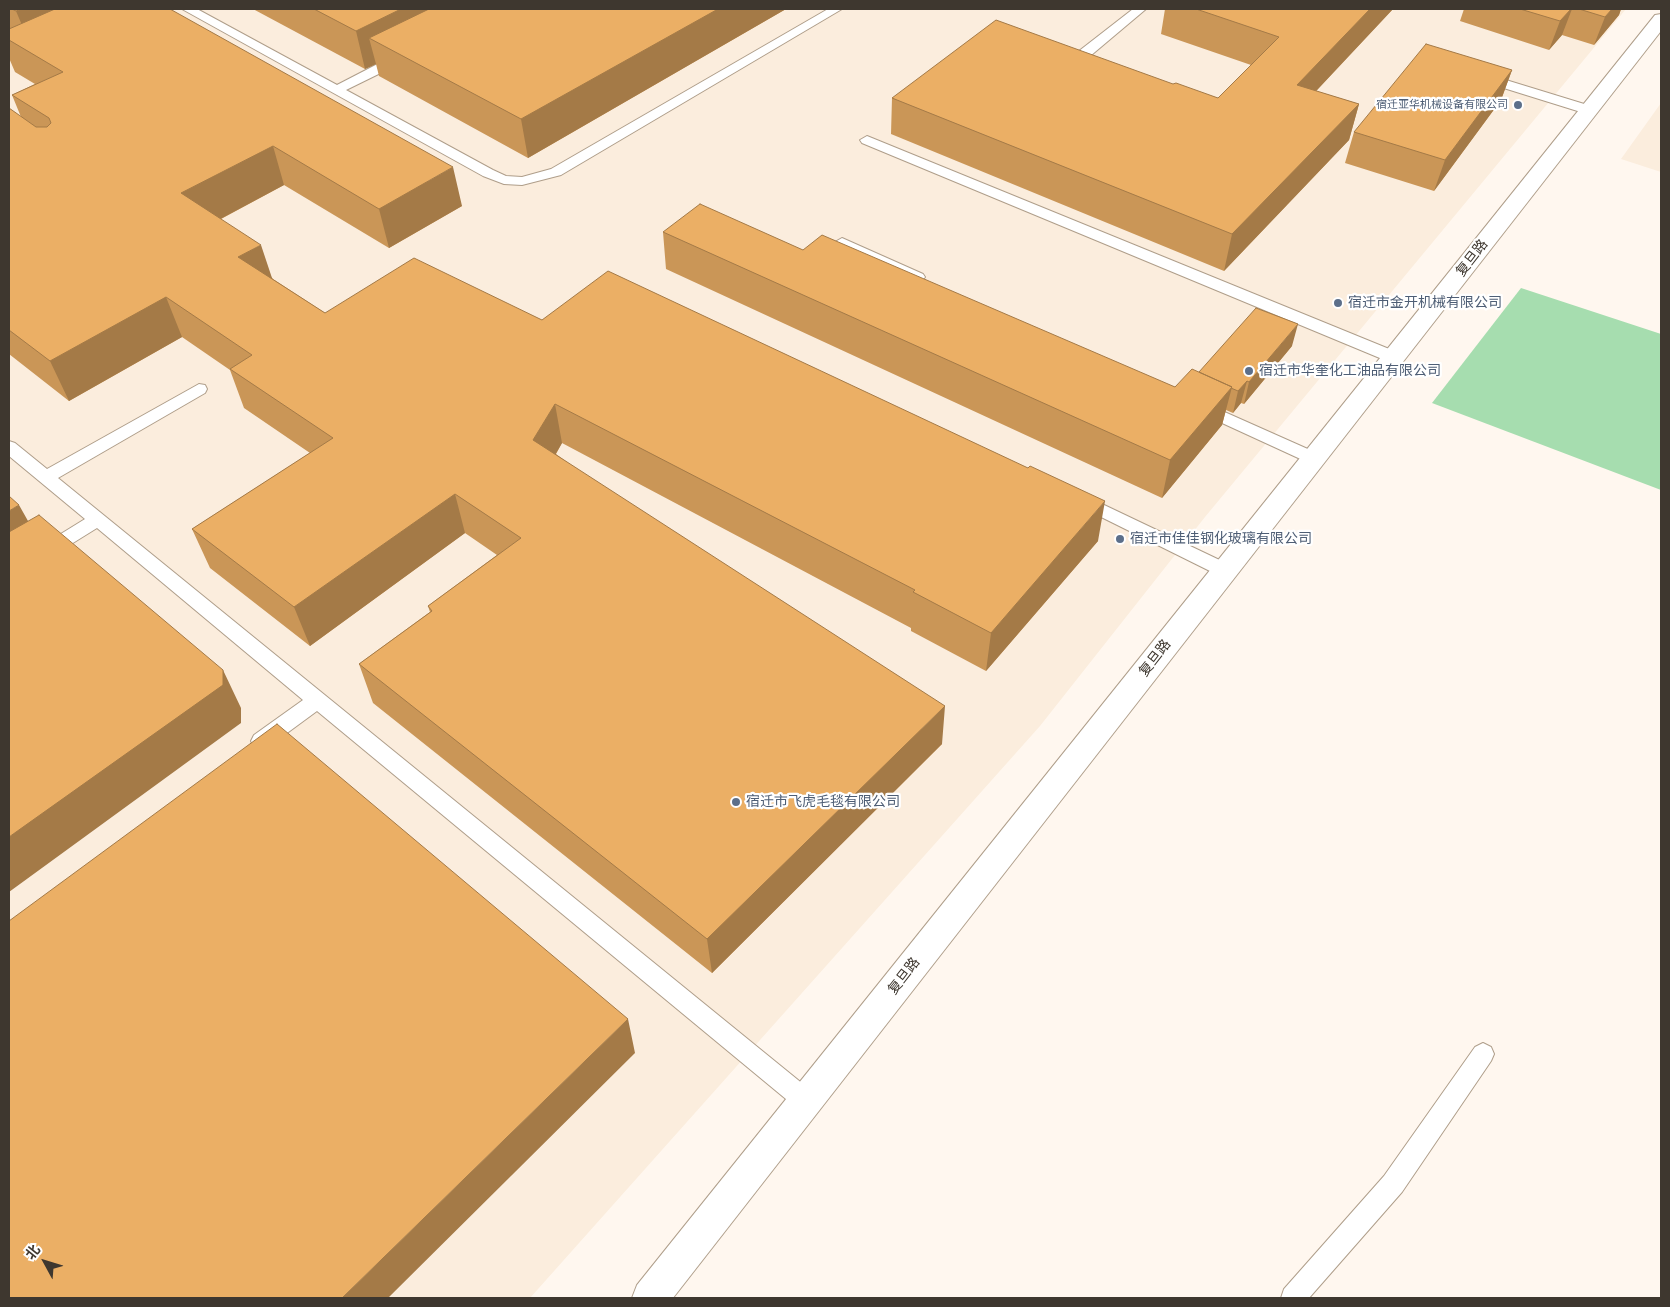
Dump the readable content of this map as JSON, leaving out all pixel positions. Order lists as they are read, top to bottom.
{
  "streets": {
    "street": ["复旦路"]
  },
  "places": [
    "宿迁亚华机械设备有限公司",
    "宿迁市金开机械有限公司",
    "宿迁市华奎化工油品有限公司",
    "宿迁市佳佳钢化玻璃有限公司",
    "宿迁市飞虎毛毯有限公司"
  ],
  "north": "top left"
}
